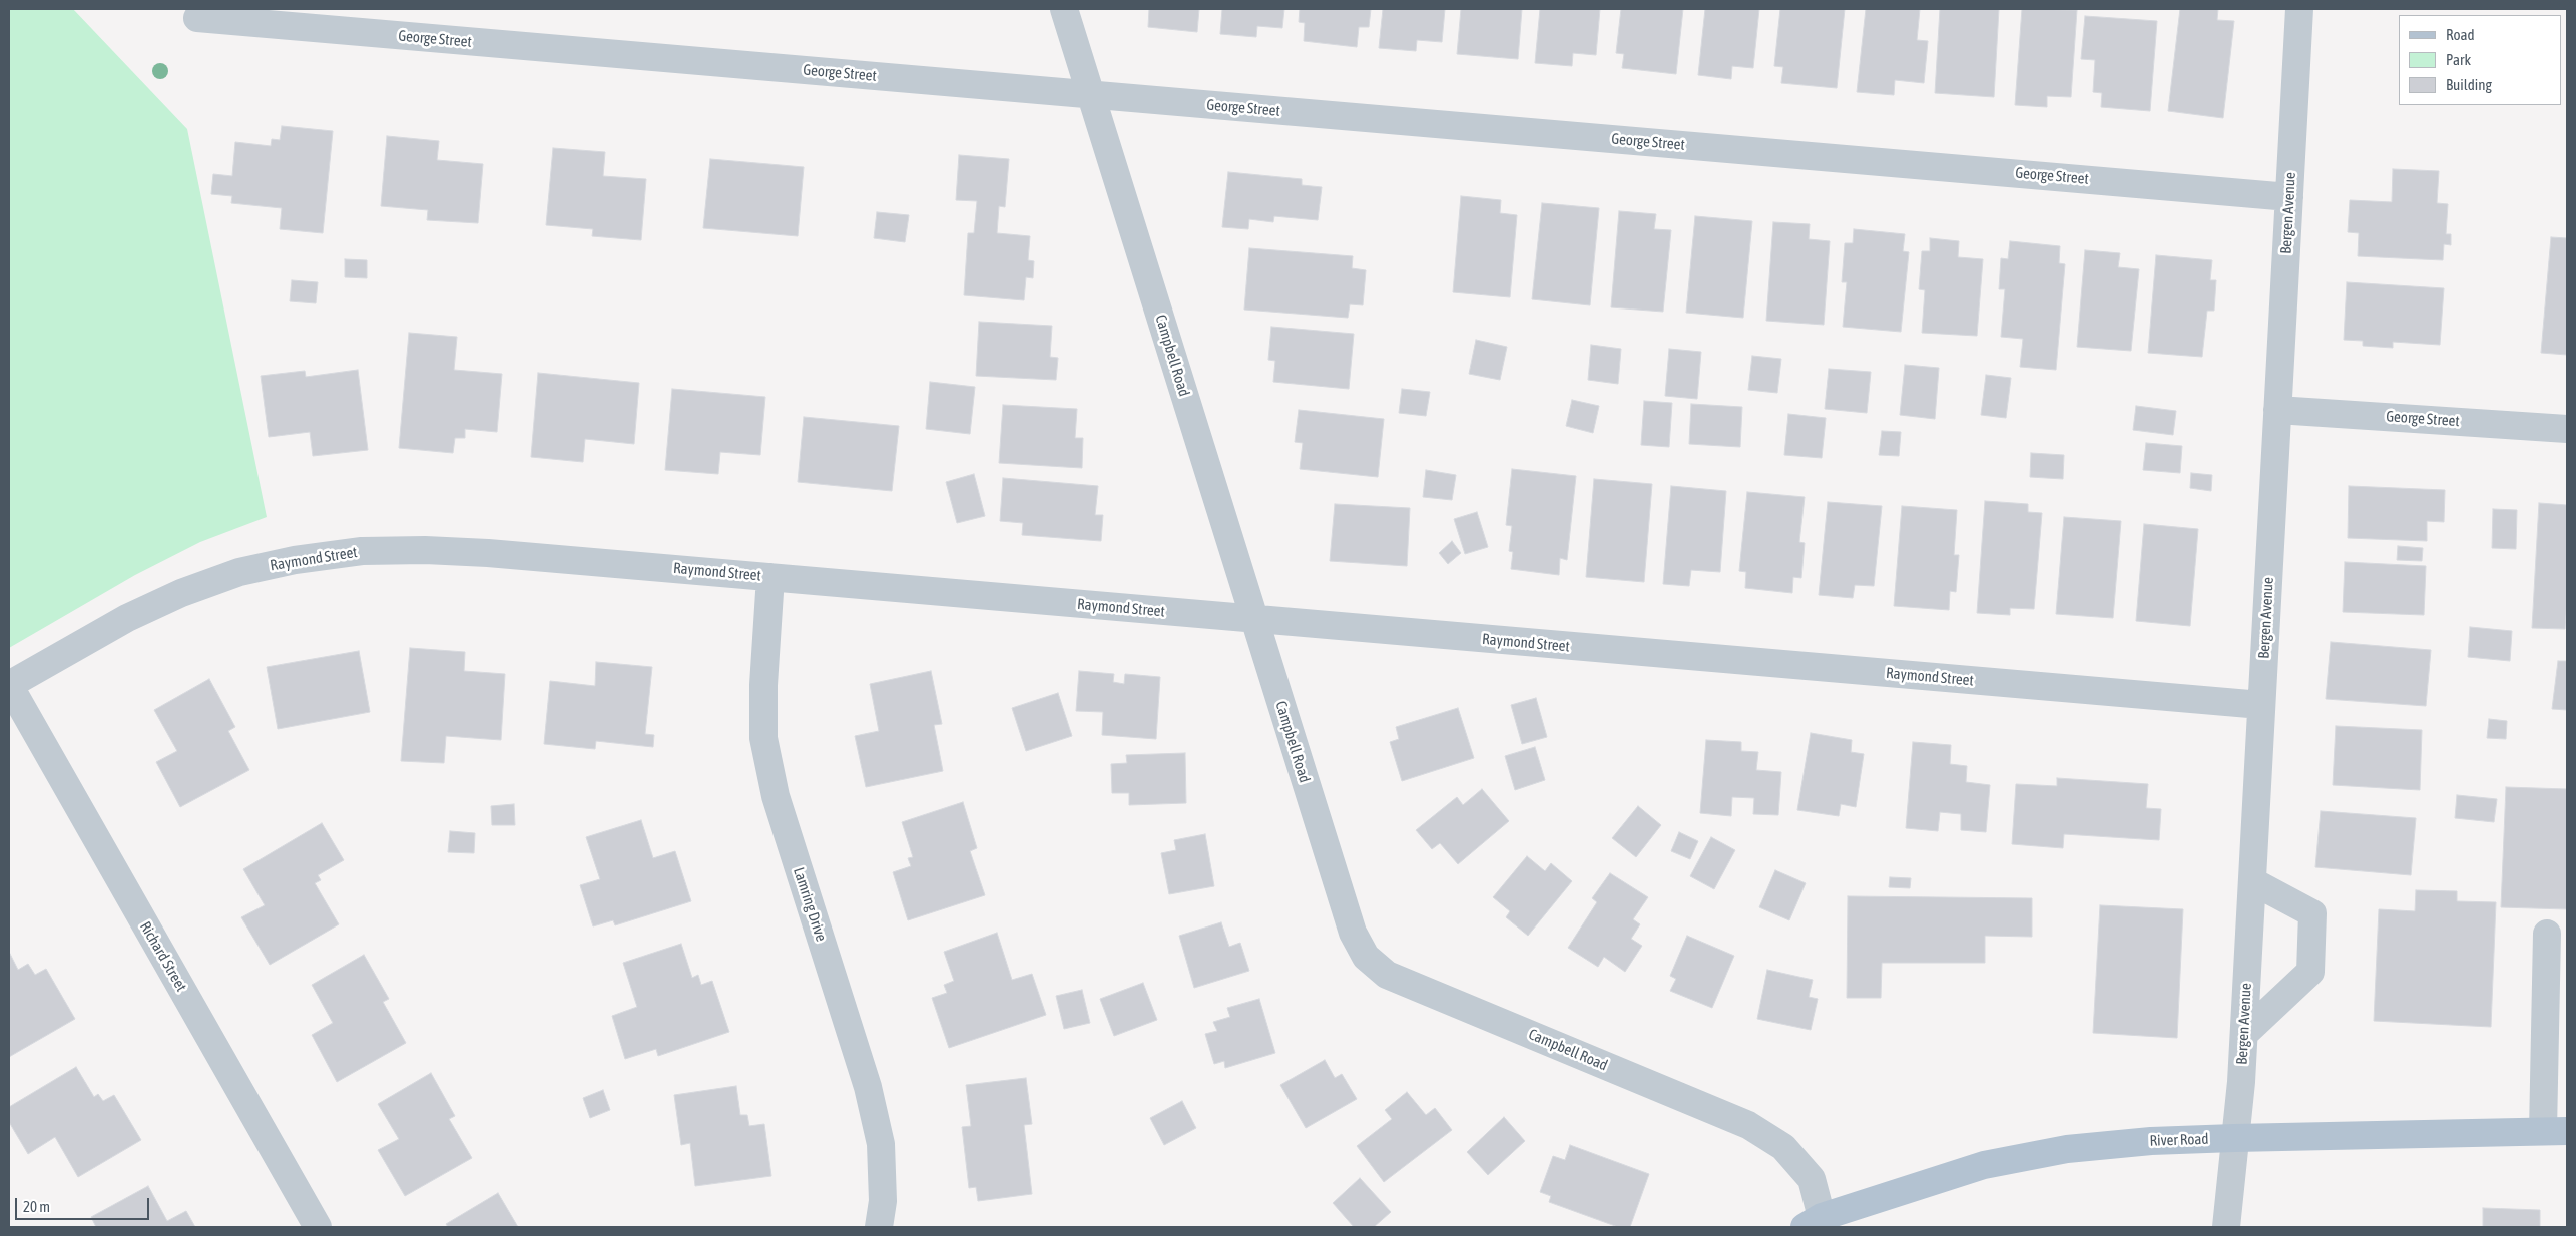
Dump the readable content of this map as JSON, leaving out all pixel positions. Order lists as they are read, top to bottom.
{
  "streets": {
    "main road": ["River Road"],
    "street": [
      "George Street",
      "Bergen Avenue",
      "Campbell Road",
      "Raymond Street",
      "Lamring Drive",
      "Richard Street"
    ]
  },
  "crossings": [
    ["George Street", "Bergen Avenue"],
    ["George Street", "Campbell Road"],
    ["Bergen Avenue", "Raymond Street"],
    ["Bergen Avenue", "River Road"],
    ["Campbell Road", "Raymond Street"],
    ["Campbell Road", "River Road"],
    ["Raymond Street", "Lamring Drive"],
    ["Raymond Street", "Richard Street"]
  ],
  "legend": ["Road", "Park", "Building"],
  "scale_bar": "20 m"
}
